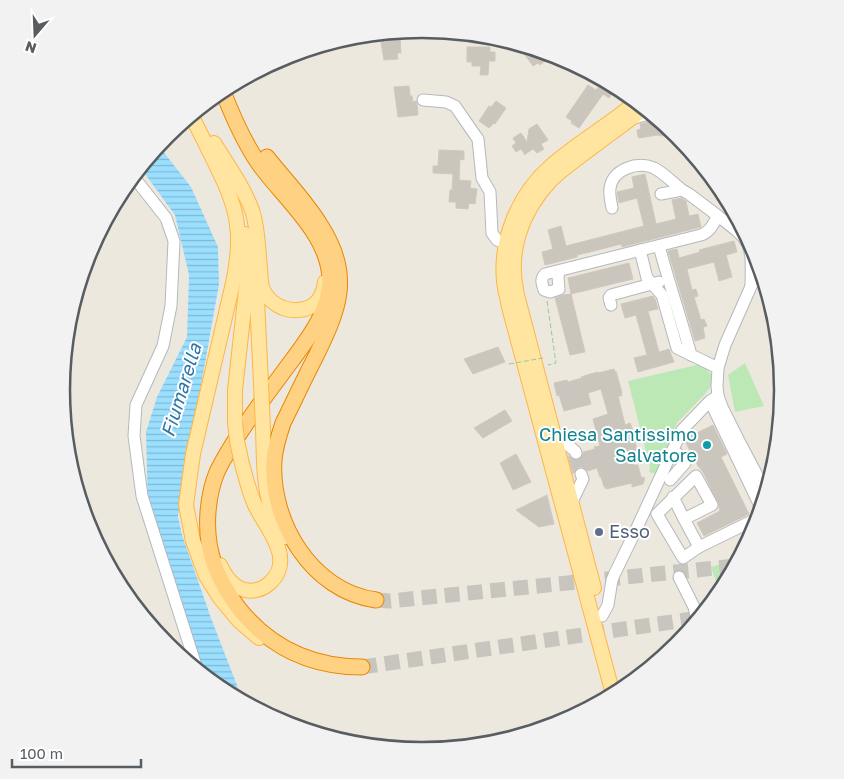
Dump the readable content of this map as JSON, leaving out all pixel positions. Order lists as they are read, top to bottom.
{
  "water": ["Fiumarella"],
  "places": ["Chiesa Santissimo Salvatore", "Esso"],
  "scale_bar": "100 m",
  "north": "bottom"
}
